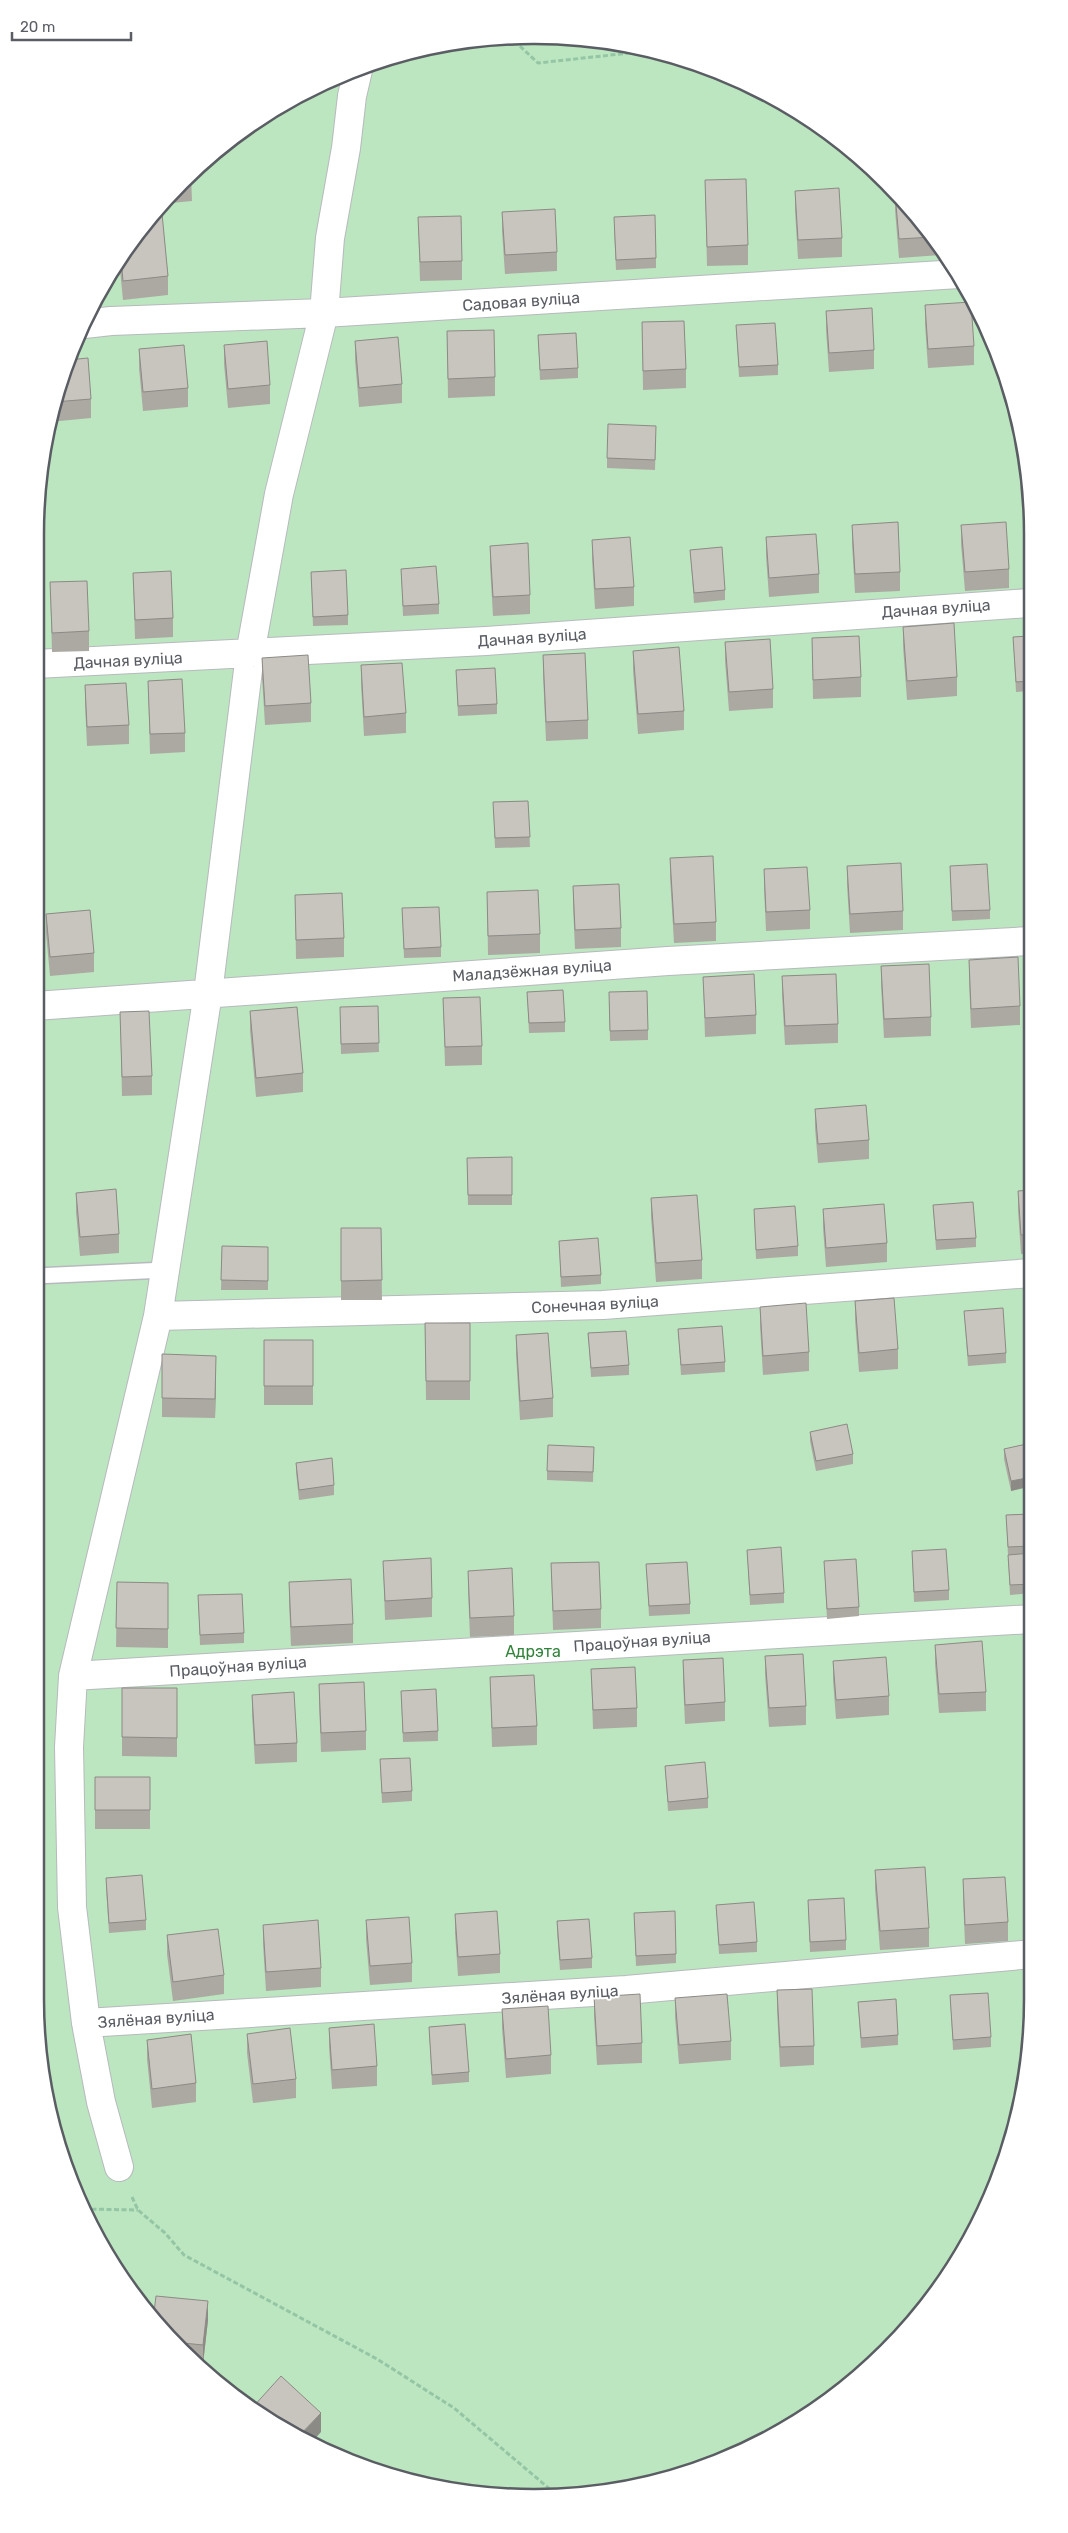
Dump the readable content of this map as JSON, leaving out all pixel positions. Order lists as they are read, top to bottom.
{
  "streets": {
    "street": [
      "Садовая вуліца",
      "Дачная вуліца",
      "Маладзёжная вуліца",
      "Сонечная вуліца",
      "Працоўная вуліца",
      "Зялёная вуліца"
    ]
  },
  "parks": ["Адрэта"],
  "scale_bar": "20 m"
}
